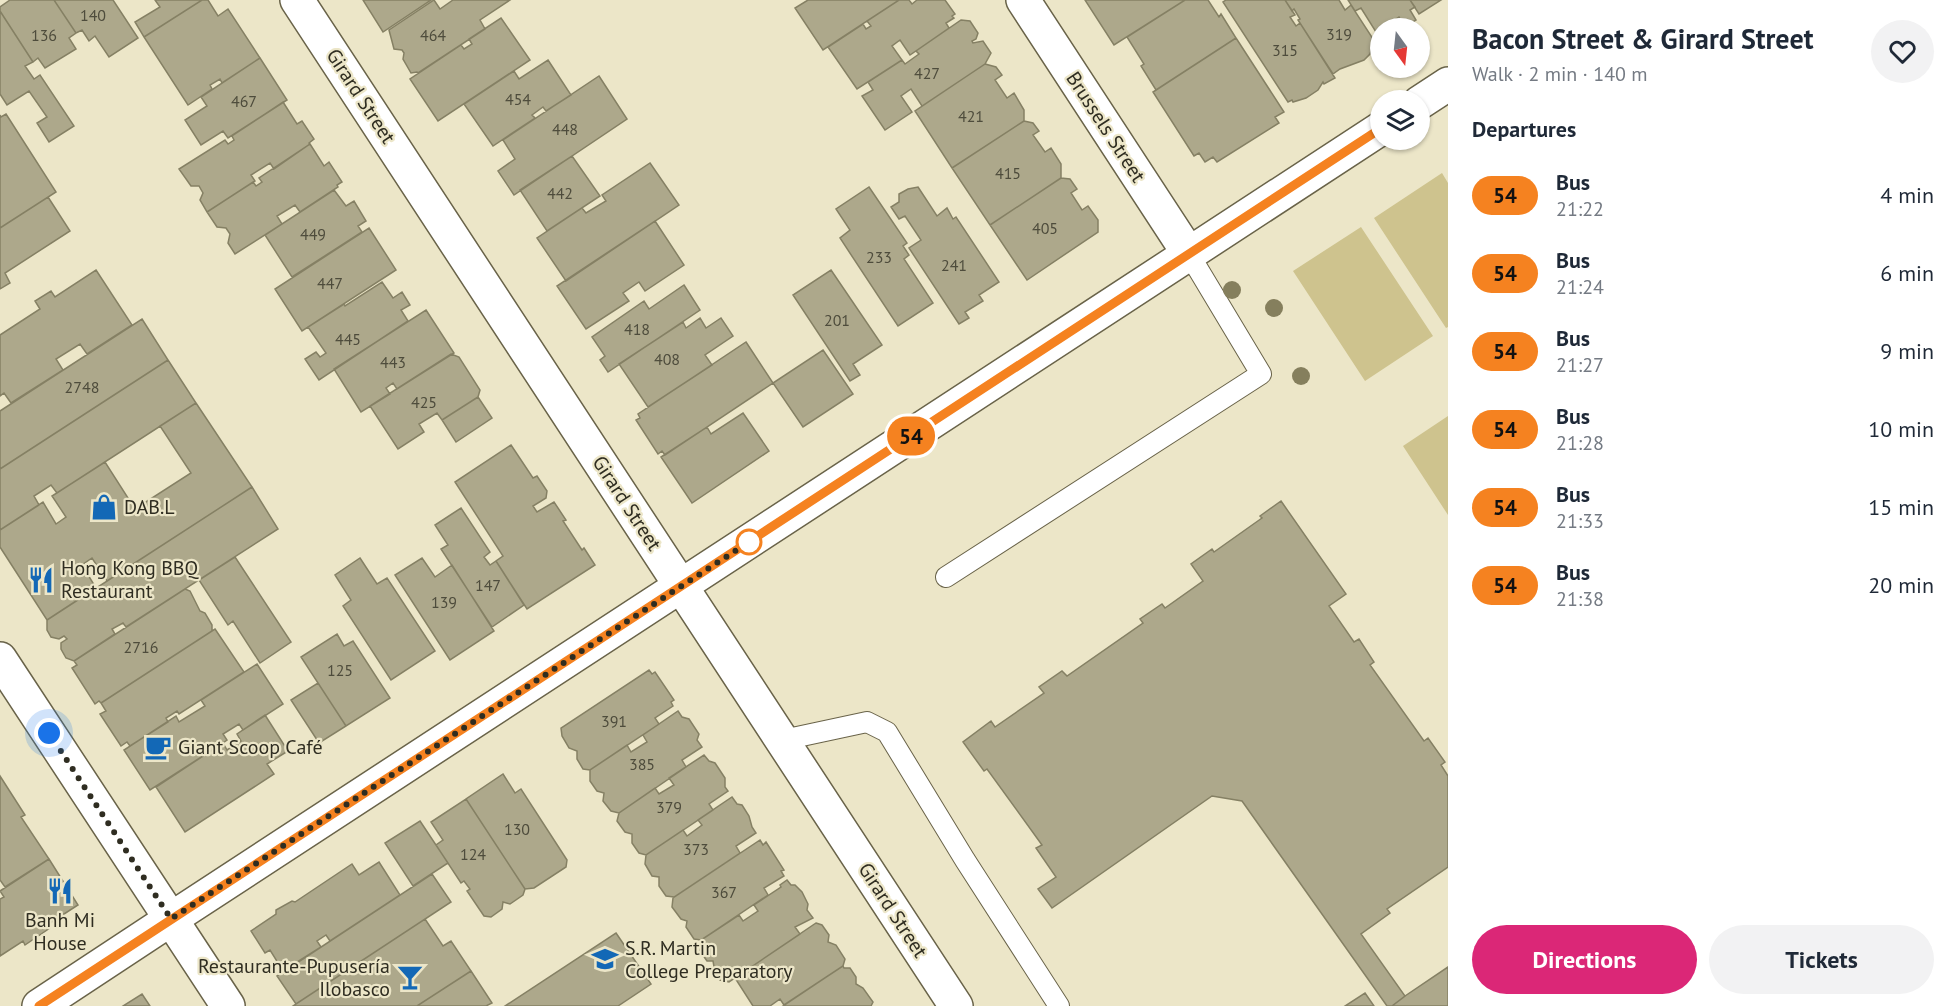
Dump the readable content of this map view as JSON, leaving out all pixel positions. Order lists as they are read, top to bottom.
{
  "streets": {
    "street": ["Girard Street", "Brussels Street"]
  },
  "places": {
    "shop": ["DAB.L"],
    "restaurant": ["Hong Kong BBQ Restaurant", "Banh Mi House"],
    "cafe": ["Giant Scoop Café"],
    "school or university": ["S.R. Martin College Preparatory"],
    "bar": ["Restaurante-Pupusería Ilobasco"]
  },
  "lines": ["bus line 54"],
  "house_numbers": [
    "140",
    "319",
    "136",
    "464",
    "315",
    "427",
    "454",
    "467",
    "421",
    "448",
    "415",
    "442",
    "405",
    "449",
    "233",
    "241",
    "447",
    "201",
    "418",
    "445",
    "408",
    "443",
    "2748",
    "425",
    "147",
    "139",
    "2716",
    "125",
    "391",
    "385",
    "379",
    "130",
    "373",
    "124",
    "367"
  ],
  "north": "bottom",
  "page": {
    "on_map": "54",
    "heading": [
      ["Bacon Street & Girard Street", "Walk · 2 min · 140 m"],
      "Departures"
    ],
    "list": [
      {
        "mark": "54",
        "name": "Bus",
        "note": "21:22",
        "value": "4 min"
      },
      {
        "mark": "54",
        "name": "Bus",
        "note": "21:24",
        "value": "6 min"
      },
      {
        "mark": "54",
        "name": "Bus",
        "note": "21:27",
        "value": "9 min"
      },
      {
        "mark": "54",
        "name": "Bus",
        "note": "21:28",
        "value": "10 min"
      },
      {
        "mark": "54",
        "name": "Bus",
        "note": "21:33",
        "value": "15 min"
      },
      {
        "mark": "54",
        "name": "Bus",
        "note": "21:38",
        "value": "20 min"
      }
    ],
    "buttons": ["Directions", "Tickets"]
  }
}
